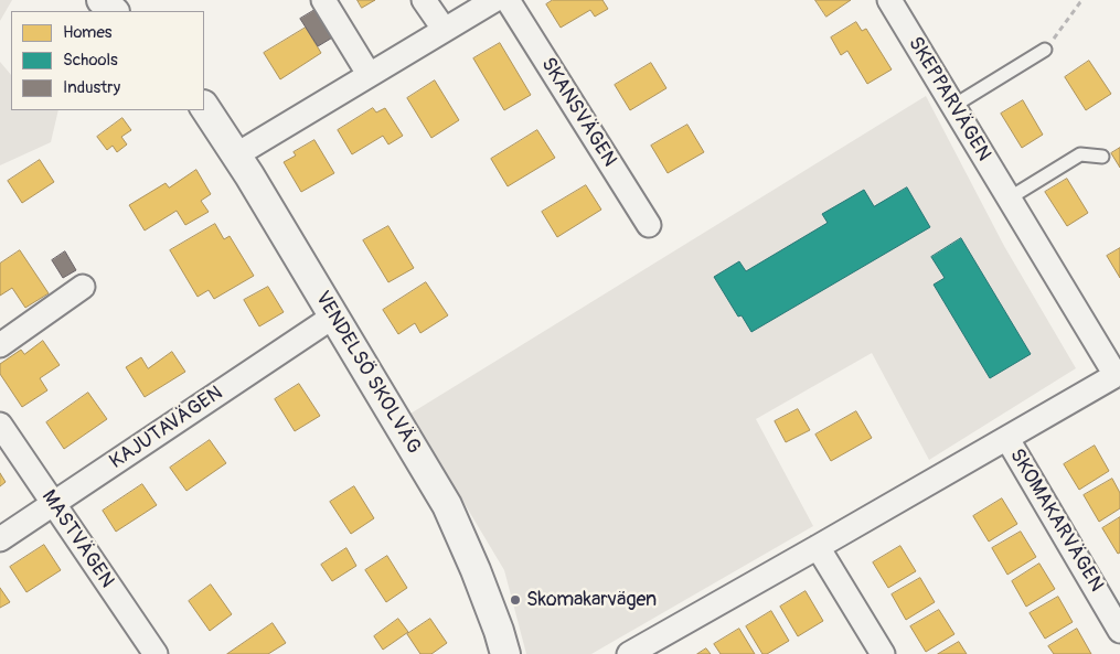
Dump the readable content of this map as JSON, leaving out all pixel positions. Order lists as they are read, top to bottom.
{
  "streets": {
    "street": [
      "SKEPPARVÄGEN",
      "SKANSVÄGEN",
      "VENDELSÖ SKOLVÄG",
      "KAJUTAVÄGEN",
      "SKOMAKARVÄGEN",
      "MASTVÄGEN"
    ]
  },
  "crossings": [
    ["SKEPPARVÄGEN", "SKOMAKARVÄGEN"],
    ["VENDELSÖ SKOLVÄG", "KAJUTAVÄGEN"],
    ["KAJUTAVÄGEN", "MASTVÄGEN"]
  ],
  "places": ["Skomakarvägen"],
  "legend": ["Homes", "Schools", "Industry"]
}
